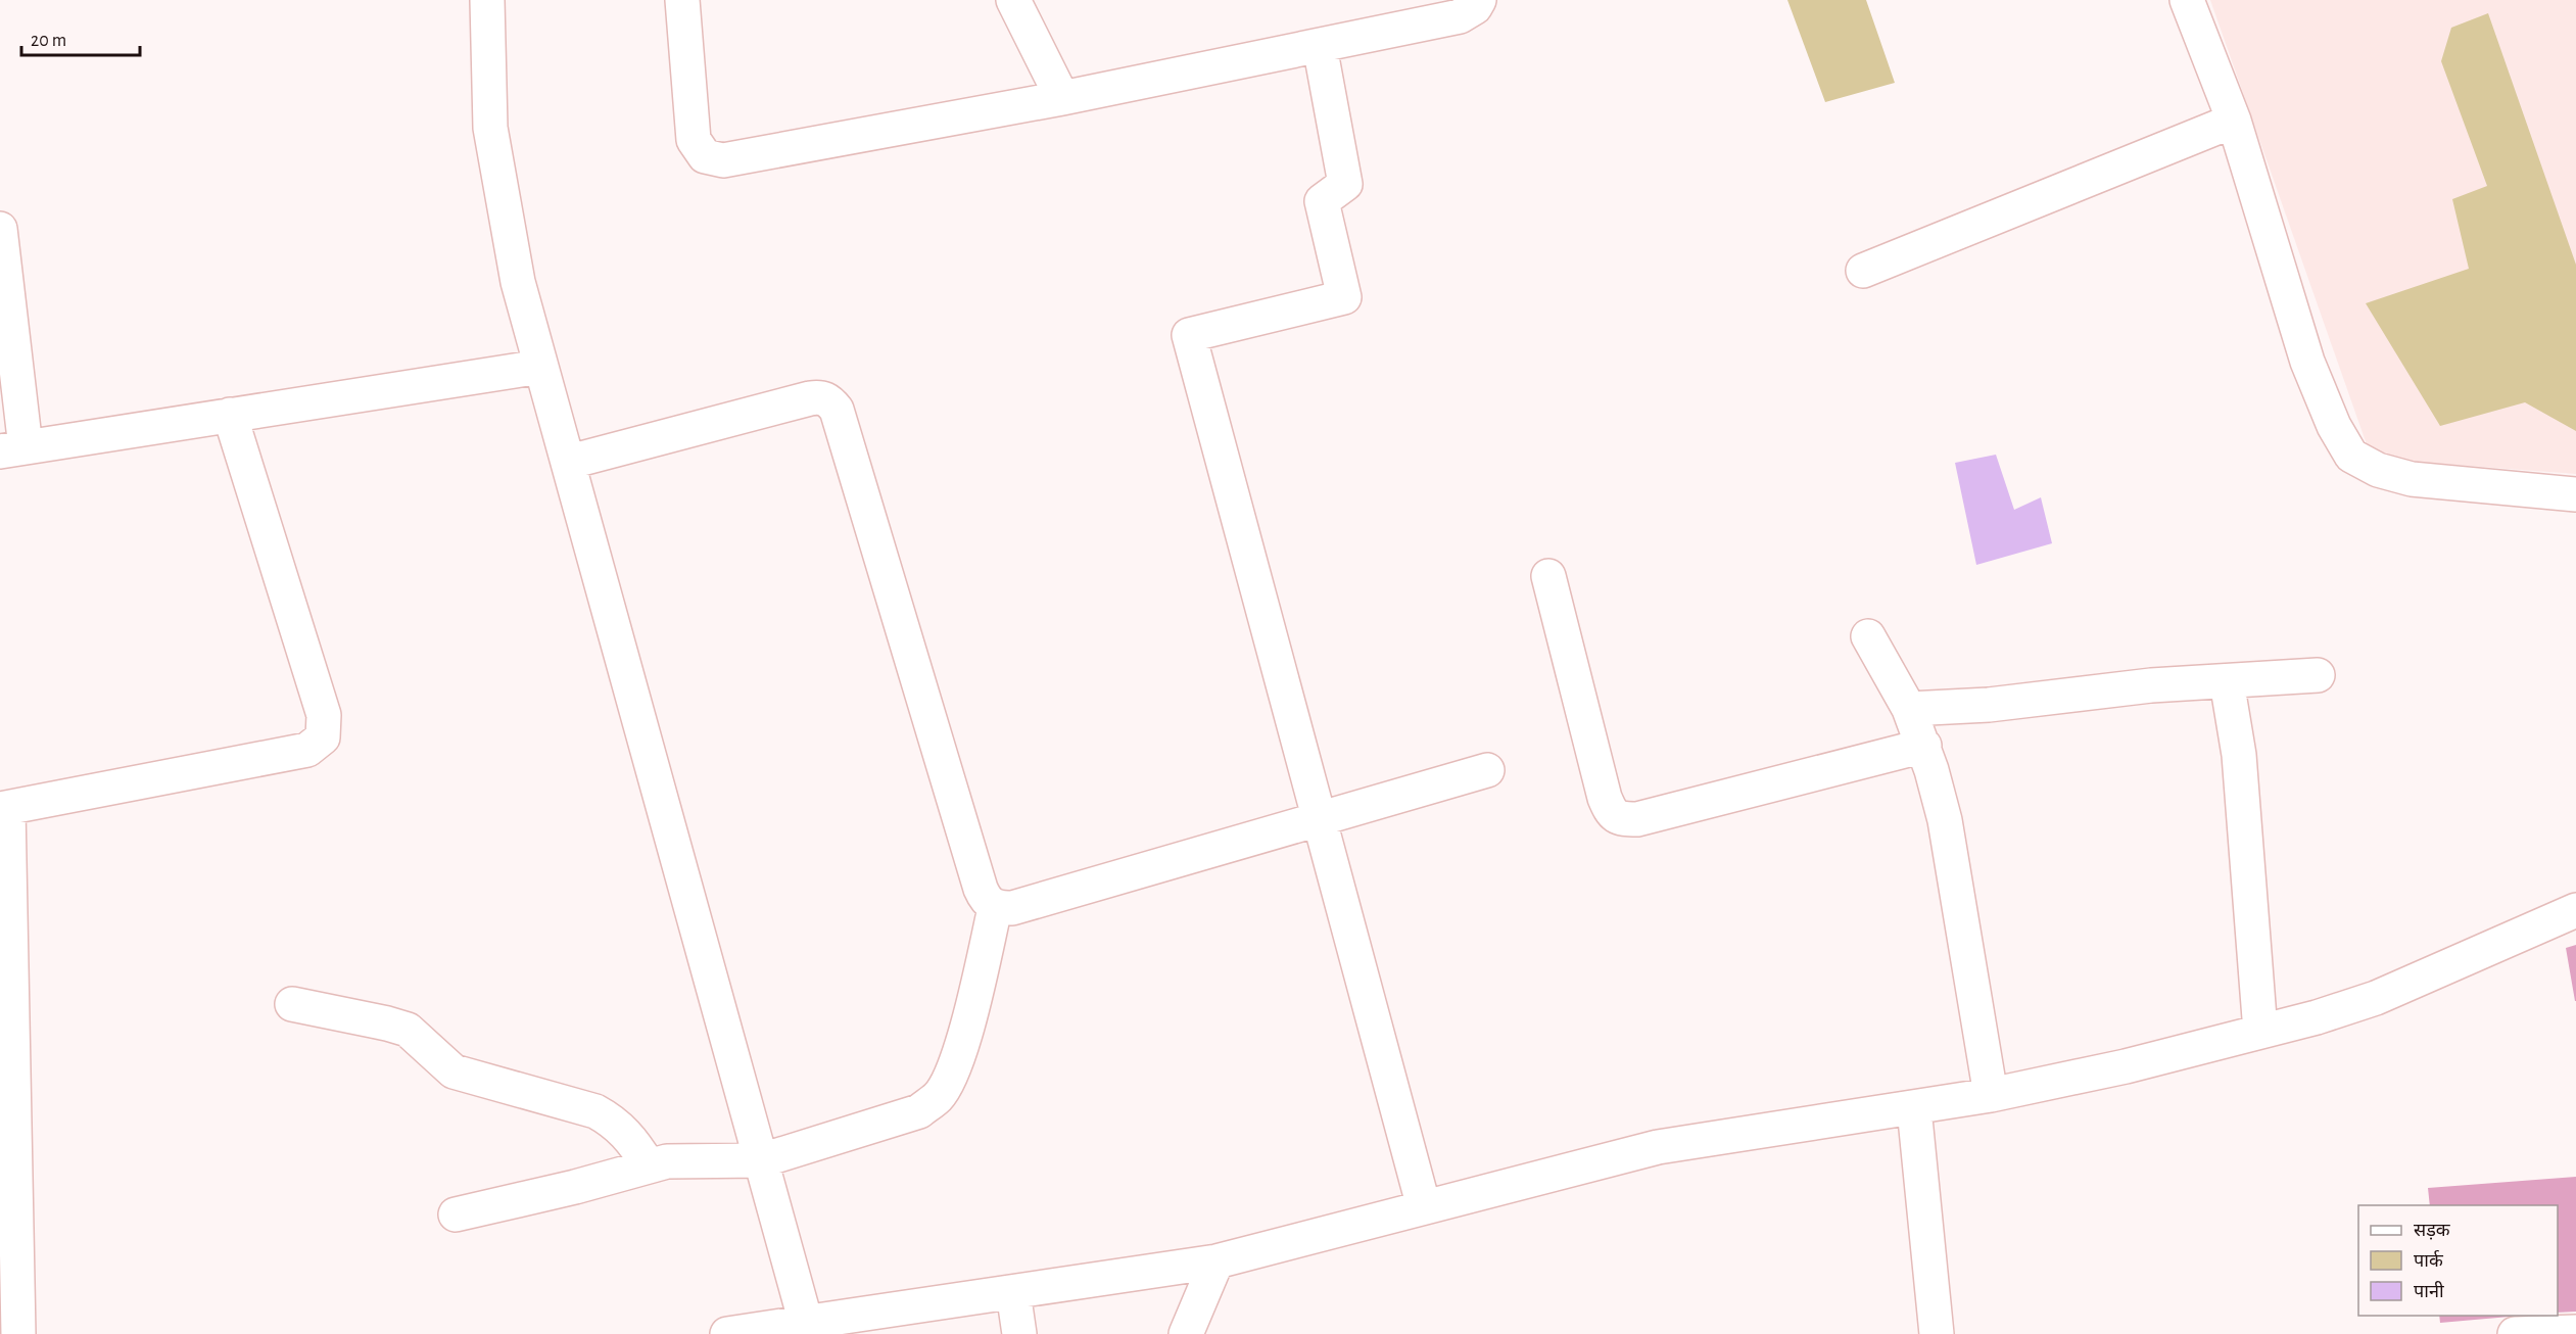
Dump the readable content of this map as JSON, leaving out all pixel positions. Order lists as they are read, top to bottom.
{
  "legend": ["सड़क", "पार्क", "पानी"],
  "scale_bar": "20 m"
}
